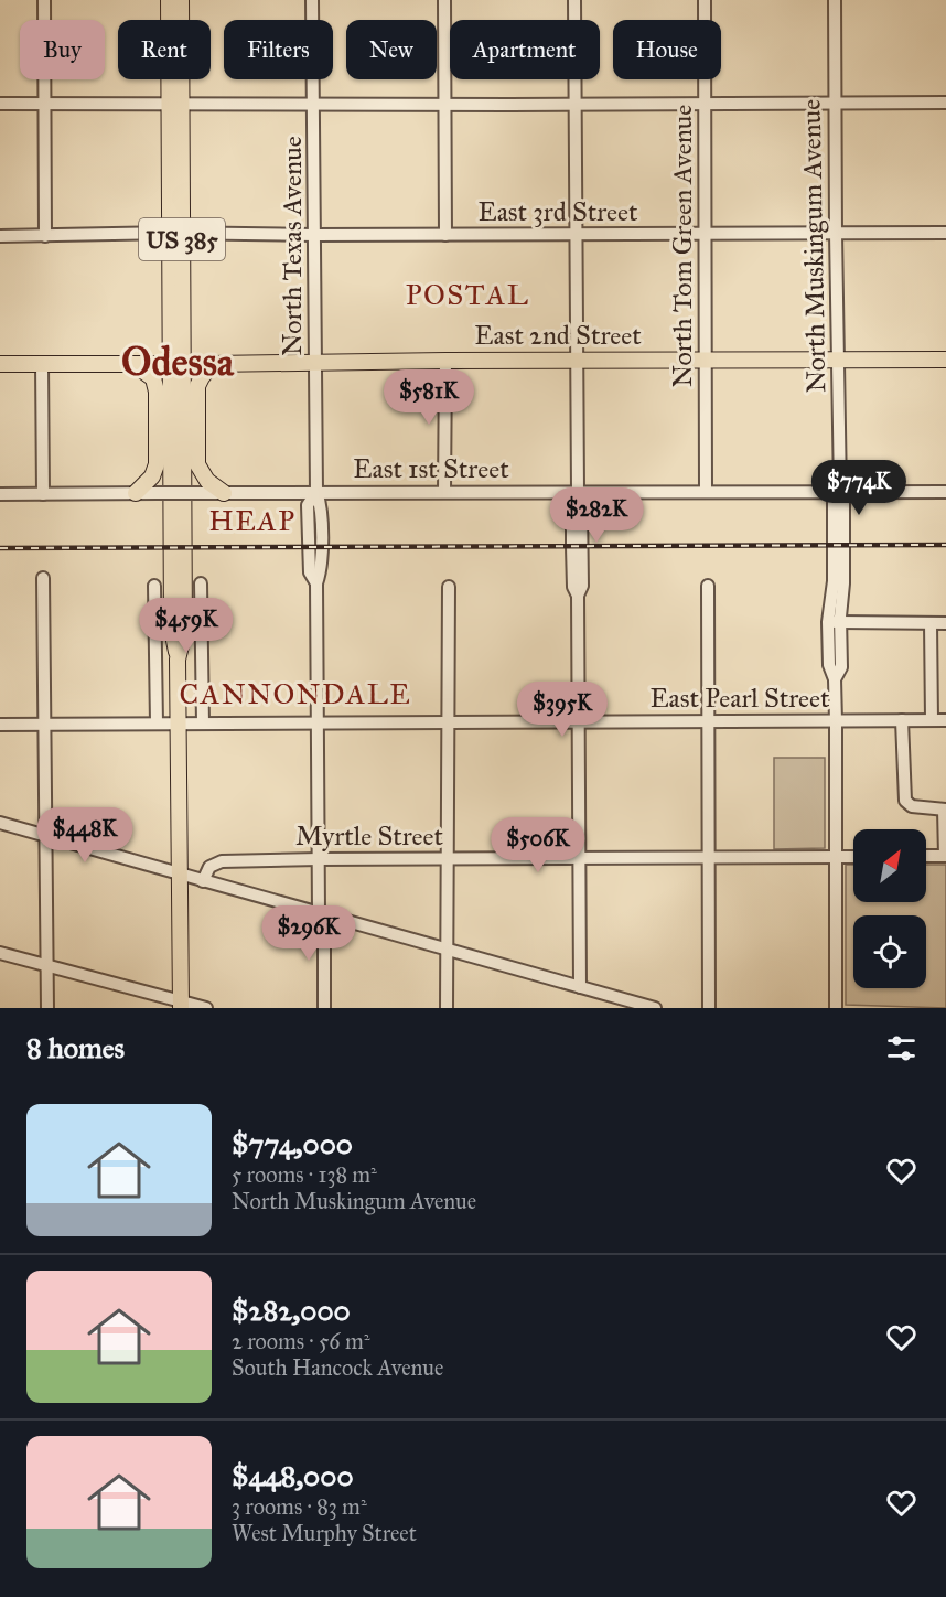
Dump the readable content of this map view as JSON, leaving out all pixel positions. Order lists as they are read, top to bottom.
{
  "streets": {
    "main road": ["US 385", "East 2nd Street"],
    "street": [
      "East 3rd Street",
      "North Texas Avenue",
      "North Tom Green Avenue",
      "North Muskingum Avenue",
      "East 1st Street",
      "East Pearl Street",
      "Myrtle Street"
    ]
  },
  "crossings": [
    ["East 3rd Street", "US 385"],
    ["East 3rd Street", "North Texas Avenue"],
    ["East 3rd Street", "North Tom Green Avenue"],
    ["East 3rd Street", "North Muskingum Avenue"],
    ["US 385", "East 2nd Street"],
    ["US 385", "East Pearl Street"],
    ["North Texas Avenue", "East 2nd Street"],
    ["North Texas Avenue", "East 1st Street"],
    ["North Texas Avenue", "East Pearl Street"],
    ["North Texas Avenue", "Myrtle Street"],
    ["North Tom Green Avenue", "East 2nd Street"],
    ["North Tom Green Avenue", "East 1st Street"],
    ["North Muskingum Avenue", "East 2nd Street"],
    ["North Muskingum Avenue", "East 1st Street"],
    ["North Muskingum Avenue", "East Pearl Street"],
    ["North Muskingum Avenue", "Myrtle Street"]
  ],
  "districts": [
    "POSTAL",
    "Odessa",
    "HEAP",
    "CANNONDALE"
  ],
  "north": "top right",
  "page": {
    "chip": [
      "Buy",
      "Rent",
      "Filters",
      "New",
      "Apartment",
      "House"
    ],
    "price": [
      "$581K",
      "$774K",
      "$282K",
      "$459K",
      "$395K",
      "$448K",
      "$506K",
      "$296K"
    ],
    "heading": "8 homes",
    "list": [
      {
        "name": "$774,000",
        "note": "5 rooms · 138 m² · North Muskingum Avenue"
      },
      {
        "name": "$282,000",
        "note": "2 rooms · 56 m² · South Hancock Avenue"
      },
      {
        "name": "$448,000",
        "note": "3 rooms · 83 m² · West Murphy Street"
      }
    ]
  }
}
